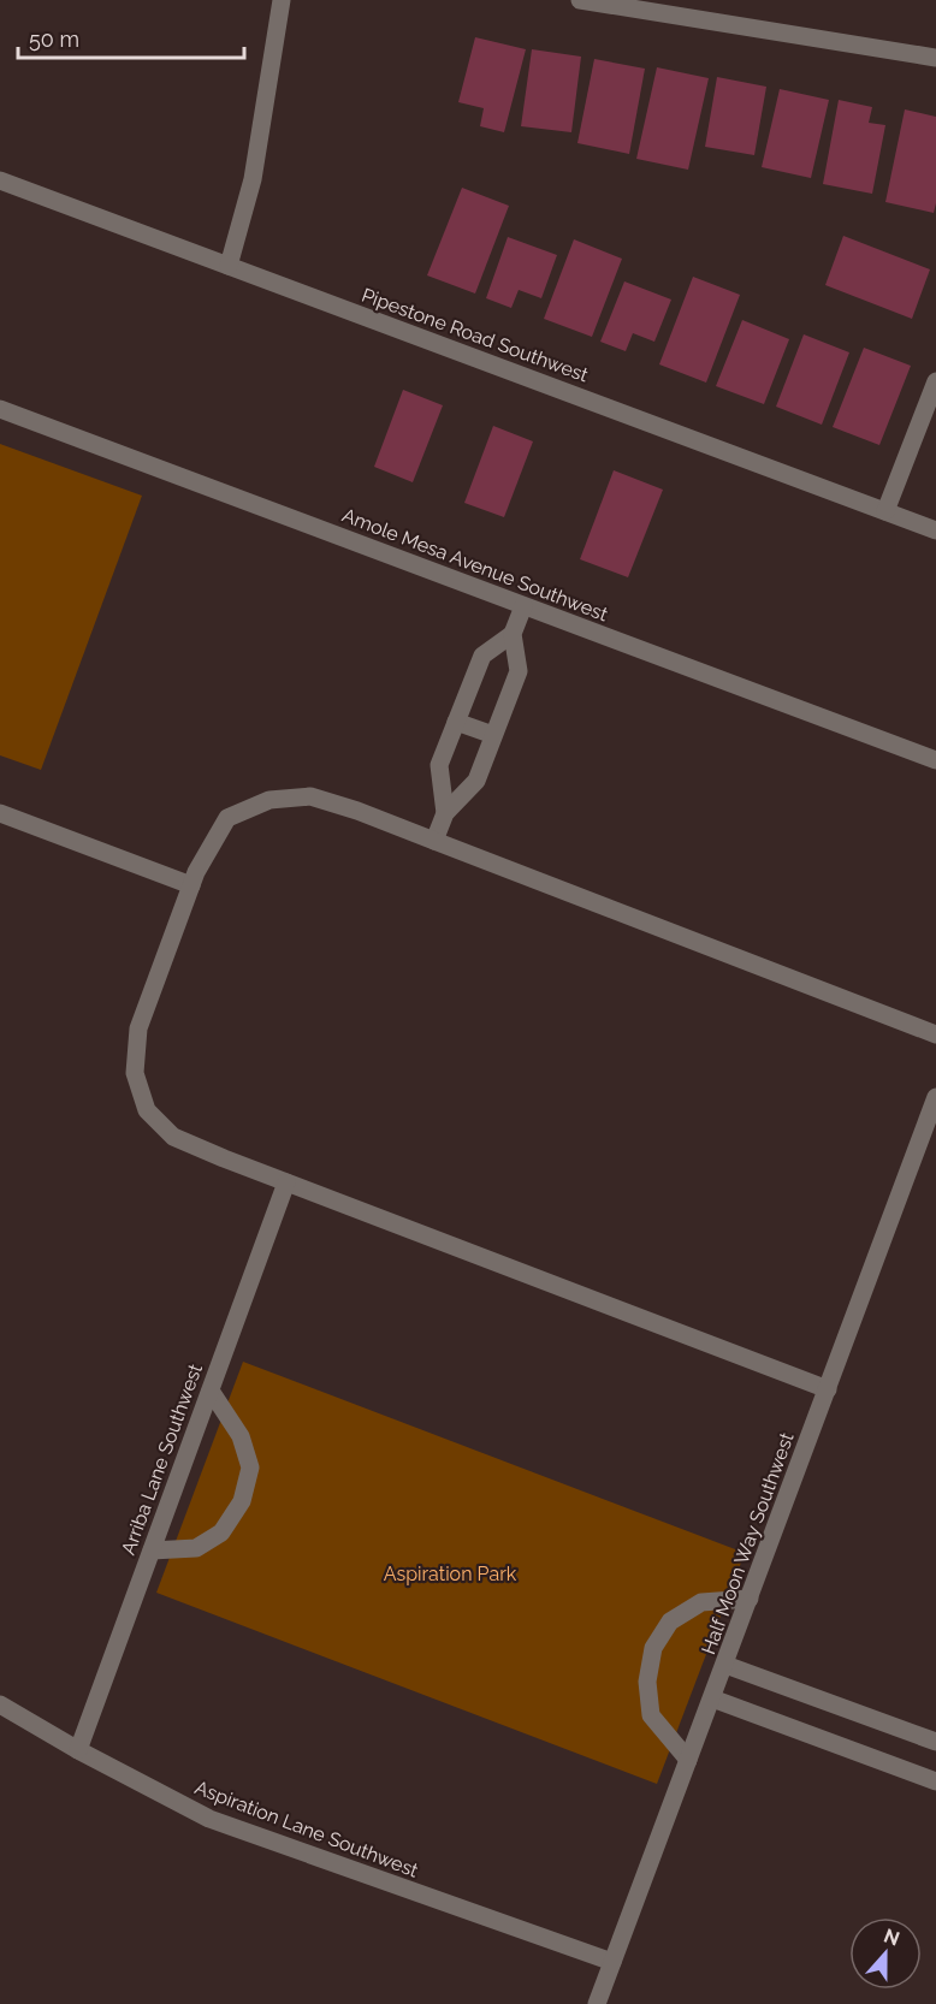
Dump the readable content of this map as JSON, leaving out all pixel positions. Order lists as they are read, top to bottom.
{
  "streets": {
    "street": [
      "Pipestone Road Southwest",
      "Amole Mesa Avenue Southwest",
      "Arriba Lane Southwest",
      "Half Moon Way Southwest",
      "Aspiration Lane Southwest"
    ]
  },
  "crossings": [
    ["Arriba Lane Southwest", "Aspiration Lane Southwest"],
    ["Half Moon Way Southwest", "Aspiration Lane Southwest"]
  ],
  "parks": ["Aspiration Park"],
  "scale_bar": "50 m",
  "north": "top"
}
